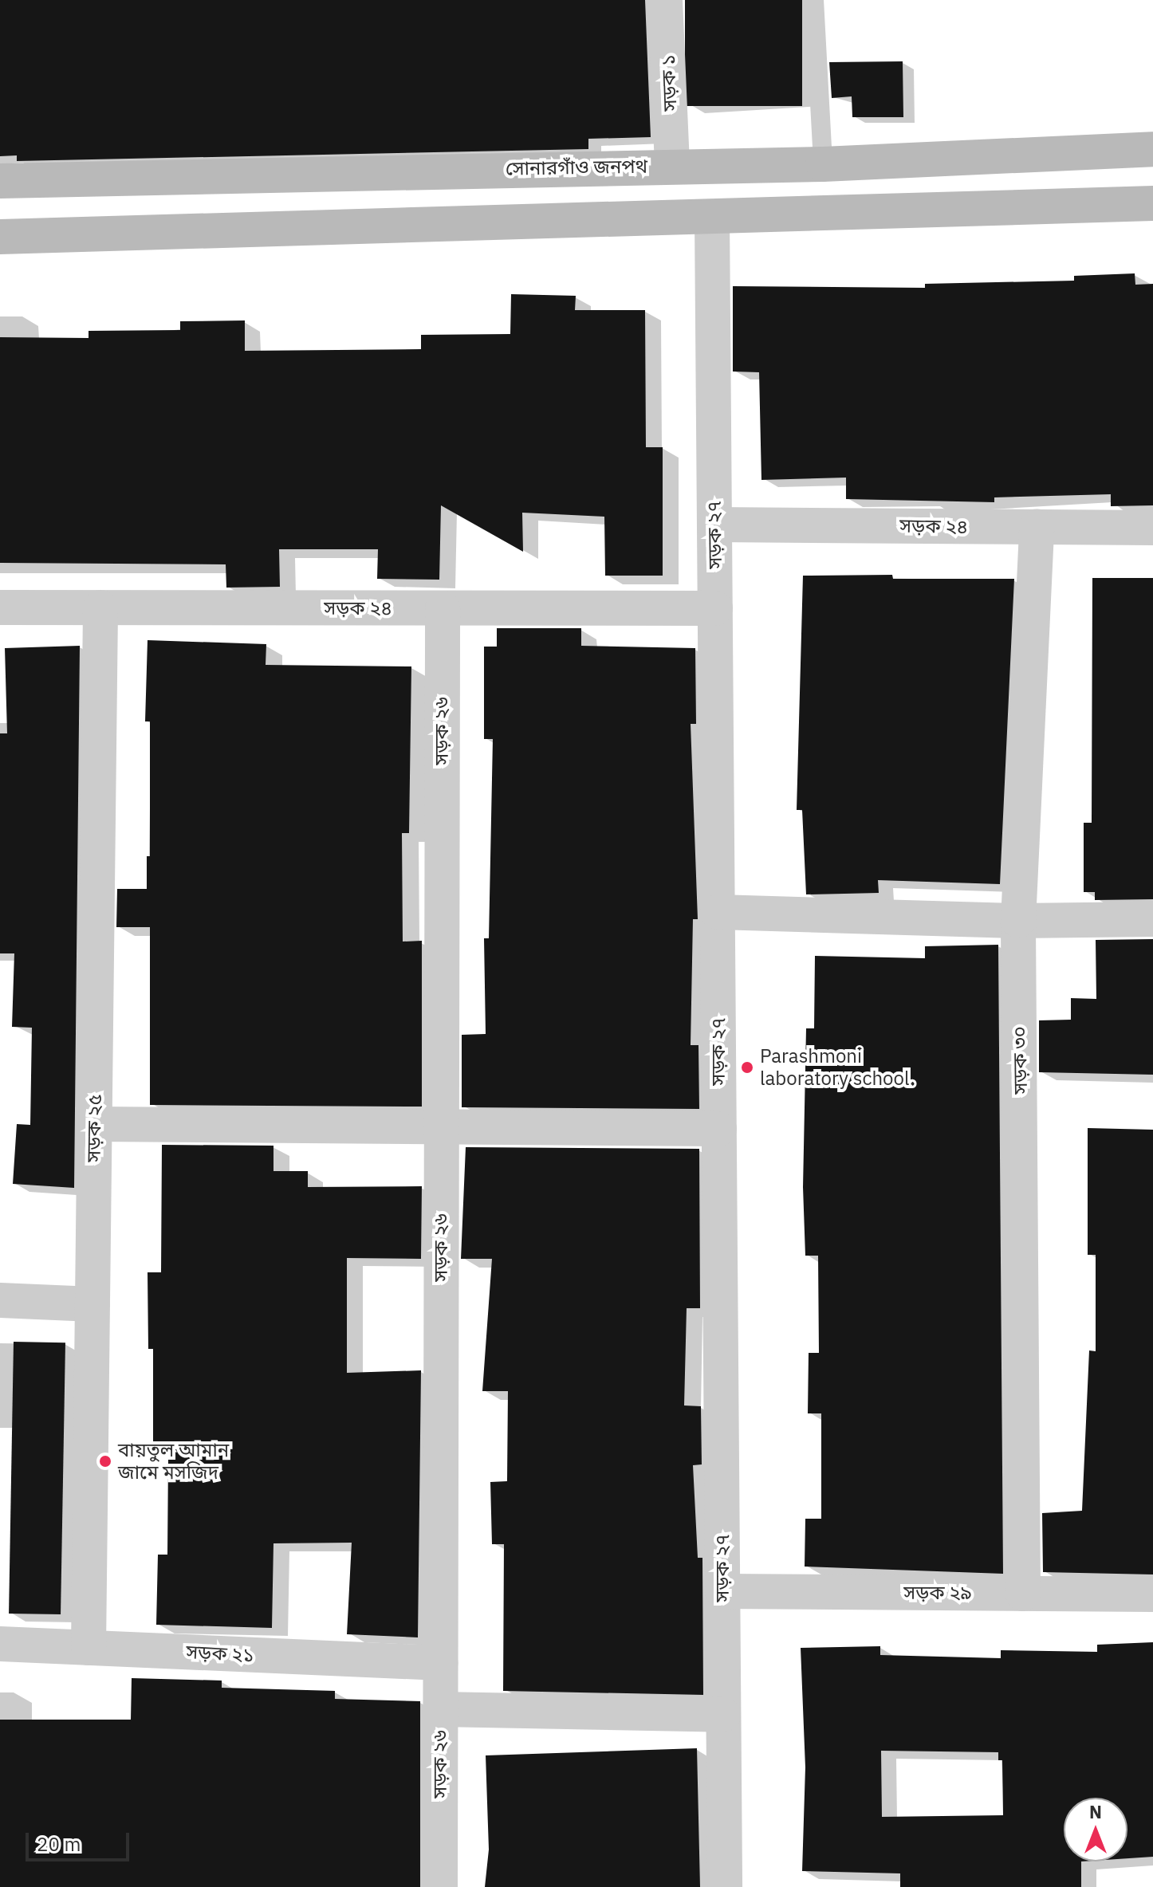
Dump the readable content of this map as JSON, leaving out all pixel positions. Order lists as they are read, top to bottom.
{
  "streets": {
    "main road": ["সোনারগাঁও জনপথ"],
    "street": [
      "সড়ক ১",
      "সড়ক ২৪",
      "সড়ক ২৭",
      "সড়ক ২৬",
      "সড়ক ৩০",
      "সড়ক ২৫",
      "সড়ক ২৯",
      "সড়ক ২১"
    ]
  },
  "crossings": [
    ["সড়ক ১", "সোনারগাঁও জনপথ"],
    ["সড়ক ২৪", "সড়ক ২৭"],
    ["সড়ক ২৪", "সড়ক ২৬"],
    ["সড়ক ২৪", "সড়ক ৩০"],
    ["সড়ক ২৪", "সড়ক ২৫"],
    ["সড়ক ২৭", "সড়ক ২৯"],
    ["সড়ক ২৬", "সড়ক ২১"],
    ["সড়ক ৩০", "সড়ক ২৯"],
    ["সড়ক ২৫", "সড়ক ২১"]
  ],
  "places": ["Parashmoni laboratory school.", "বায়তুল আমান জামে মসজিদ"],
  "scale_bar": "20 m",
  "north": "top"
}
